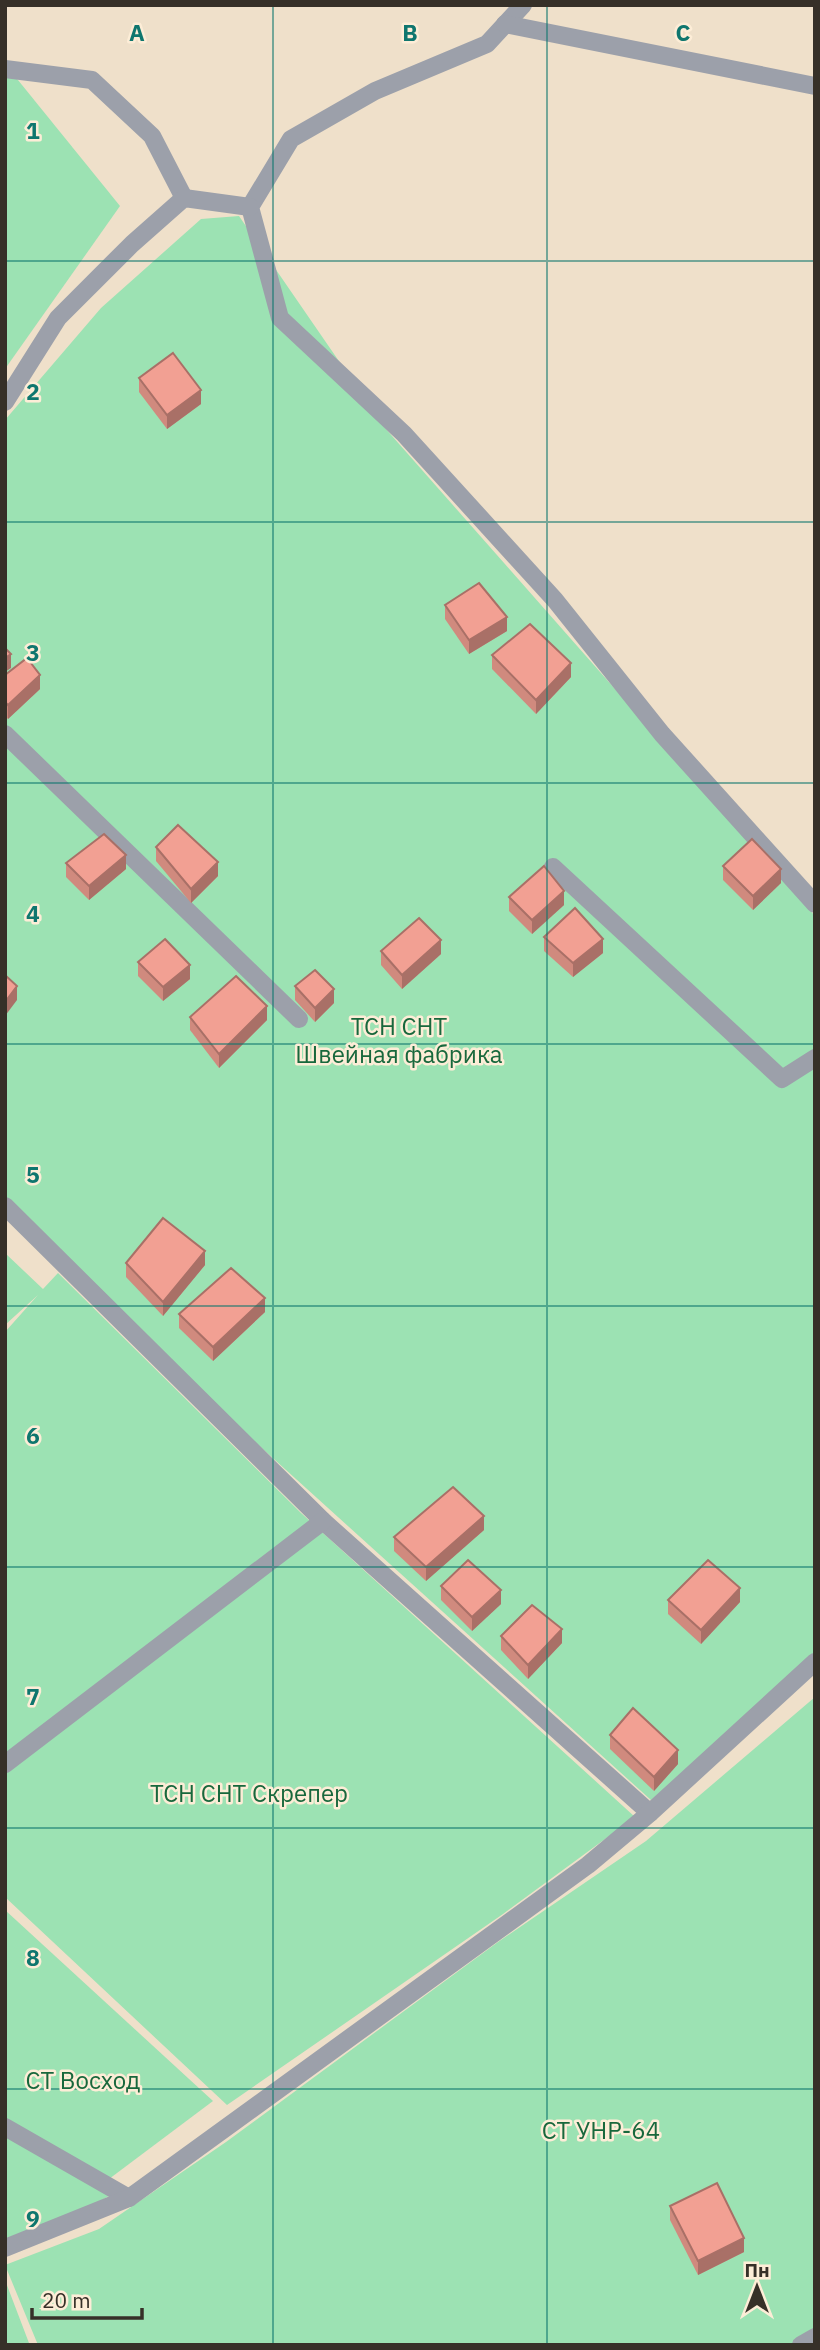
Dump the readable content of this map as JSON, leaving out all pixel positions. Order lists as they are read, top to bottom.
{
  "parks": [
    "ТСН СНТ Швейная фабрика",
    "ТСН СНТ Скрепер",
    "СТ Восход",
    "СТ УНР-64"
  ],
  "scale_bar": "20 m",
  "north": "top",
  "grid": {
    "columns": ["A", "B", "C"],
    "rows": [
      "1",
      "2",
      "3",
      "4",
      "5",
      "6",
      "7",
      "8",
      "9"
    ]
  }
}
